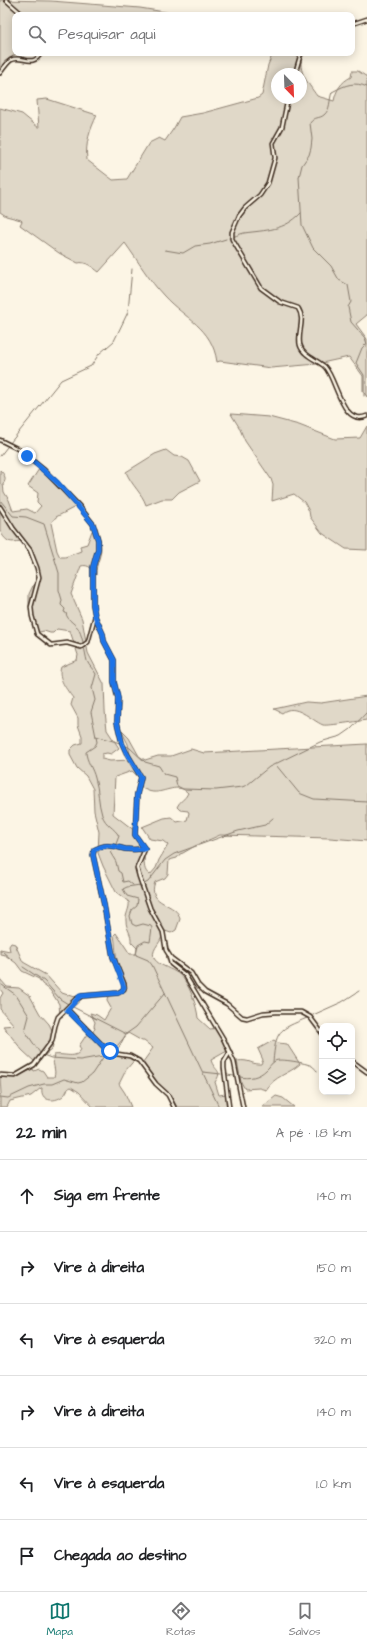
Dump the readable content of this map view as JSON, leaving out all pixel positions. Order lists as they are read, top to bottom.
{
  "north": "bottom right",
  "page": {
    "search": "Pesquisar aqui",
    "heading": ["22 min", "A pé · 1.8 km"],
    "list": [
      ["Siga em frente", "140 m"],
      ["Vire à direita", "150 m"],
      ["Vire à esquerda", "320 m"],
      ["Vire à direita", "140 m"],
      ["Vire à esquerda", "1.0 km"],
      "Chegada ao destino"
    ],
    "nav": ["Mapa", "Rotas", "Salvos"]
  }
}
